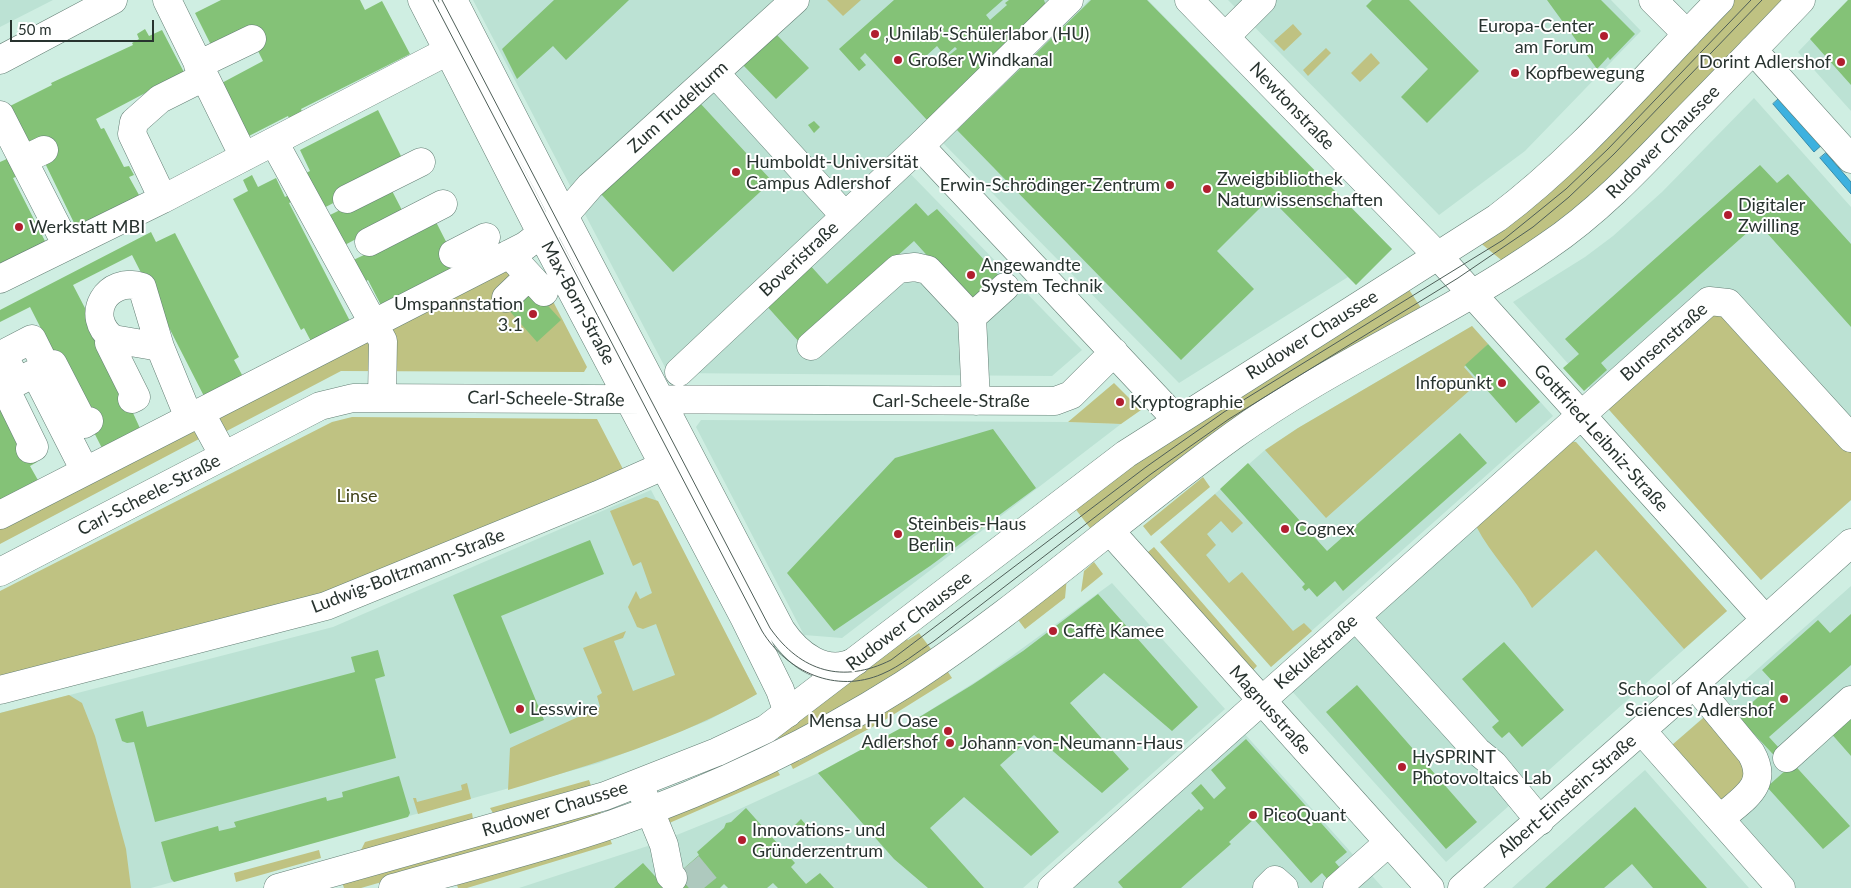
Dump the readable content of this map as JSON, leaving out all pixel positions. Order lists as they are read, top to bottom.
{
  "streets": {
    "street": [
      "Newtonstraße",
      "Zum Trudelturm",
      "Rudower Chaussee",
      "Boveristraße",
      "Max-Born-Straße",
      "Bunsenstraße",
      "Carl-Scheele-Straße",
      "Gottfried-Leibniz-Straße",
      "Ludwig-Boltzmann-Straße",
      "Kekuléstraße",
      "Magnusstraße",
      "Albert-Einstein-Straße"
    ]
  },
  "crossings": [
    ["Newtonstraße", "Rudower Chaussee"],
    ["Newtonstraße", "Gottfried-Leibniz-Straße"],
    ["Zum Trudelturm", "Max-Born-Straße"],
    ["Rudower Chaussee", "Max-Born-Straße"],
    ["Rudower Chaussee", "Gottfried-Leibniz-Straße"],
    ["Rudower Chaussee", "Magnusstraße"],
    ["Max-Born-Straße", "Carl-Scheele-Straße"],
    ["Max-Born-Straße", "Ludwig-Boltzmann-Straße"],
    ["Bunsenstraße", "Gottfried-Leibniz-Straße"],
    ["Bunsenstraße", "Kekuléstraße"],
    ["Gottfried-Leibniz-Straße", "Kekuléstraße"],
    ["Gottfried-Leibniz-Straße", "Albert-Einstein-Straße"],
    ["Kekuléstraße", "Magnusstraße"]
  ],
  "parks": ["Linse"],
  "places": [
    "‚Unilab‘-Schülerlabor (HU)",
    "Europa-Center am Forum",
    "Großer Windkanal",
    "Dorint Adlershof",
    "Kopfbewegung",
    "Humboldt-Universität Campus Adlershof",
    "Erwin-Schrödinger-Zentrum",
    "Zweigbibliothek Naturwissenschaften",
    "Digitaler Zwilling",
    "Werkstatt MBI",
    "Angewandte System Technik",
    "Umspannstation 3.1",
    "Infopunkt",
    "Kryptographie",
    "Cognex",
    "Steinbeis-Haus Berlin",
    "Caffè Kamee",
    "School of Analytical Sciences Adlershof",
    "Lesswire",
    "Mensa HU Oase Adlershof",
    "Johann-von-Neumann-Haus",
    "HySPRINT Photovoltaics Lab",
    "PicoQuant",
    "Innovations- und Gründerzentrum"
  ],
  "scale_bar": "50 m"
}
